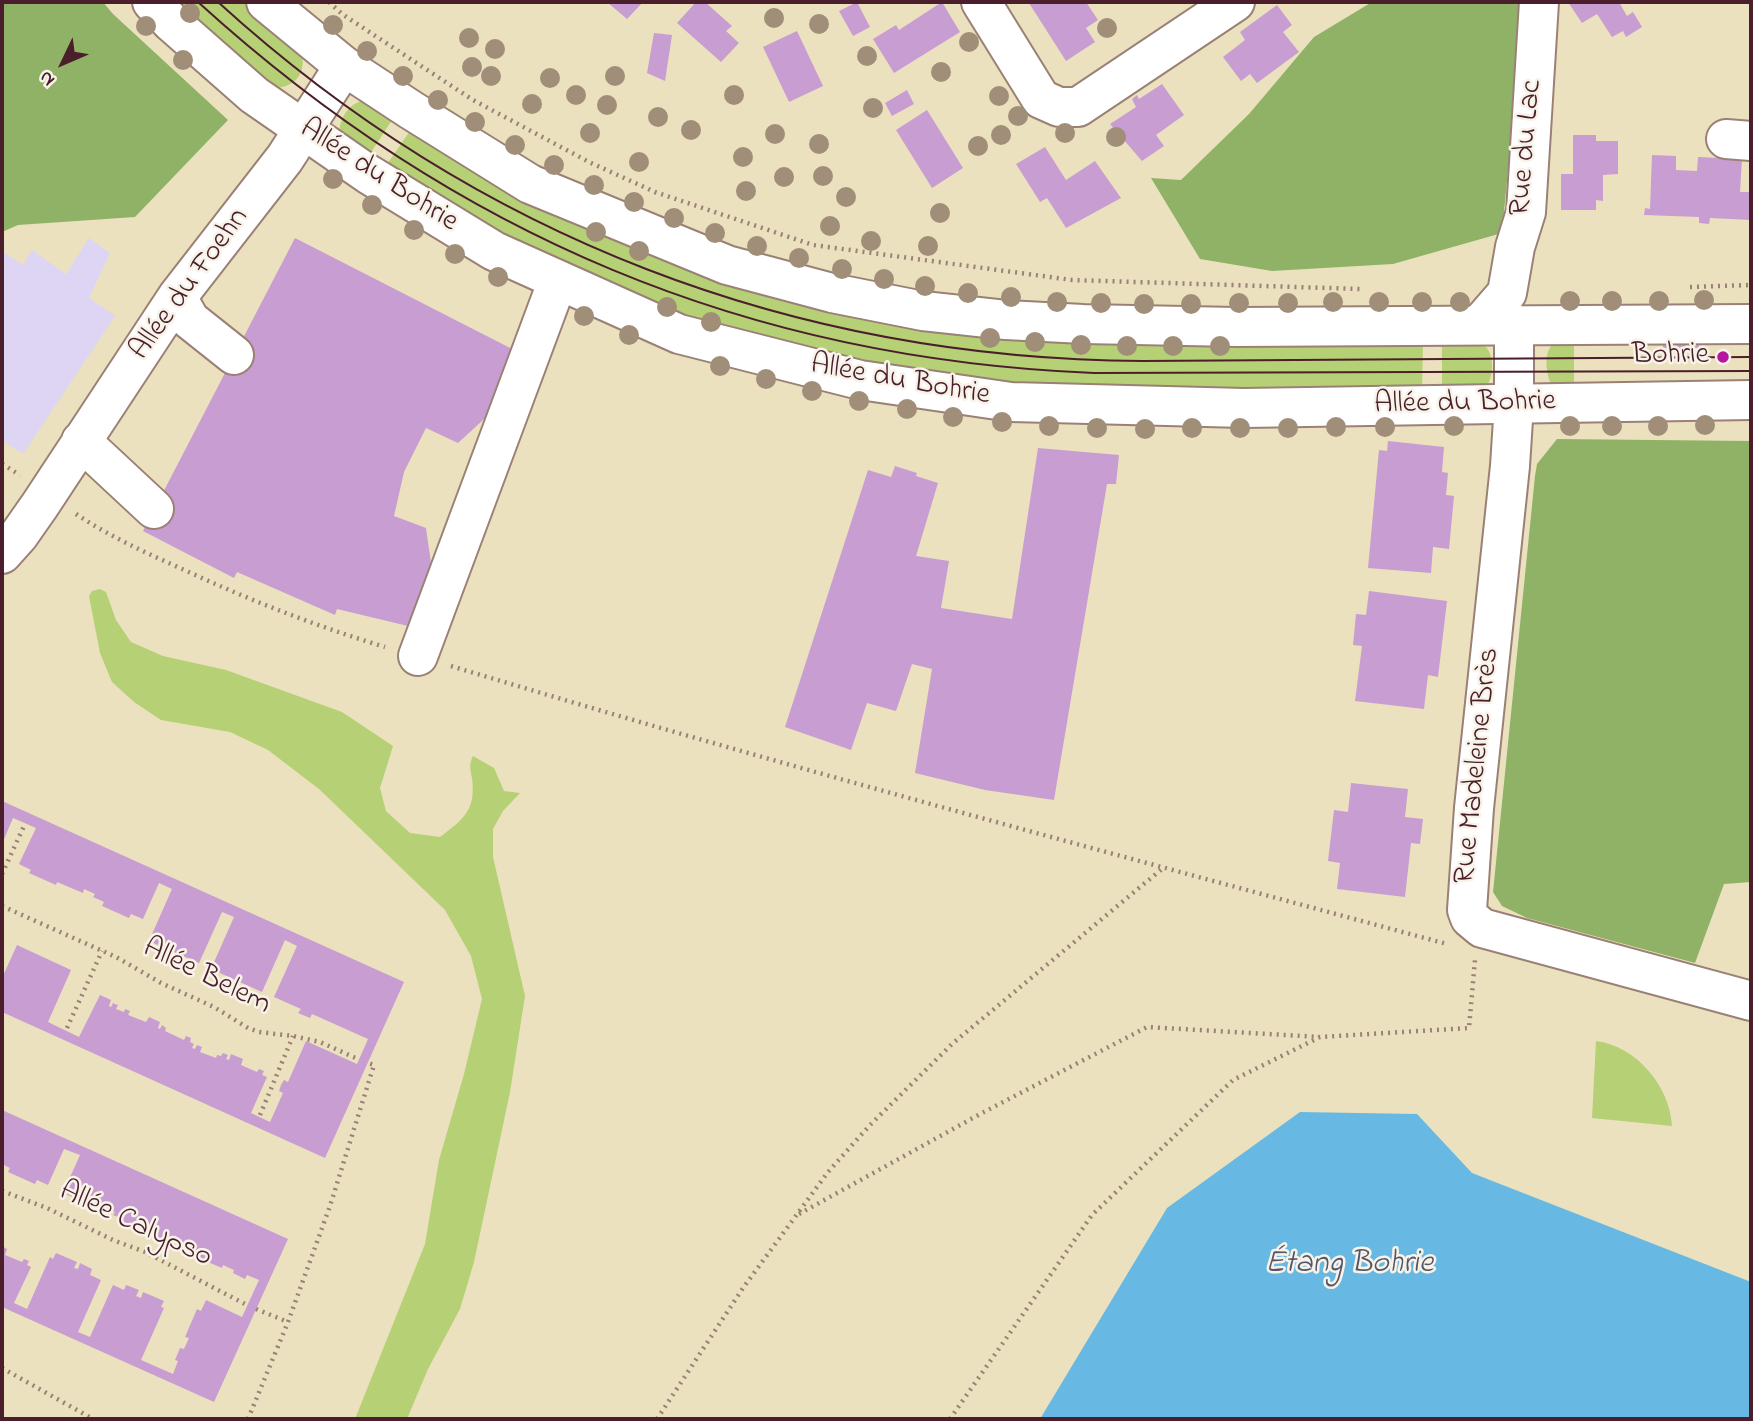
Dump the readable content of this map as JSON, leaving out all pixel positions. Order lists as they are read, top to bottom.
{
  "streets": {
    "main road": [
      "Rue du Lac",
      "Allée du Bohrie",
      "Allée du Foehn",
      "Rue Madeleine Brès"
    ],
    "path": ["Allée Belem", "Allée Calypso"]
  },
  "crossings": [
    ["Rue du Lac", "Rue Madeleine Brès"],
    ["Allée du Bohrie", "Allée du Foehn"],
    ["Allée du Bohrie", "Rue Madeleine Brès"]
  ],
  "water": ["Étang Bohrie"],
  "places": ["Bohrie"],
  "north": "bottom left"
}
